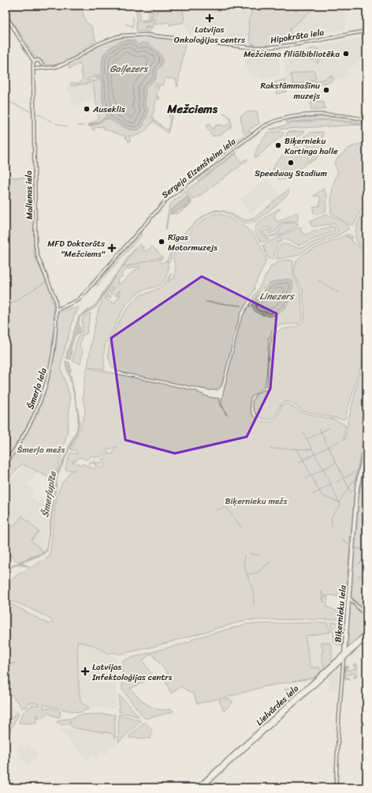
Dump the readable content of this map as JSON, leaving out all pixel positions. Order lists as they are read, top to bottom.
{
  "streets": {
    "main road": ["Biķernieku iela", "Lielvārdes iela"],
    "street": [
      "Hipokrāta iela",
      "Sergeja Eizenšteina iela",
      "Malienas iela",
      "Šmerļa iela"
    ]
  },
  "crossings": [
    ["Hipokrāta iela", "Malienas iela"],
    ["Sergeja Eizenšteina iela", "Malienas iela"],
    ["Sergeja Eizenšteina iela", "Šmerļa iela"],
    ["Malienas iela", "Šmerļa iela"],
    ["Biķernieku iela", "Lielvārdes iela"]
  ],
  "districts": ["Mežciems"],
  "water": ["Gaiļezers", "Linezers", "Šmerļupīte"],
  "parks": ["Šmerļa mežs", "Biķernieku mežs"],
  "places": {
    "health": ["Latvijas Onkoloģijas centrs", "MFD Doktorāts \"Mežciems\"", "Latvijas Infektoloģijas centrs"],
    "other": [
      "Mežciema filiālbibliotēka",
      "Rakstāmmašīnu muzejs",
      "Auseklis",
      "Biķernieku Kartinga halle",
      "Speedway Stadium",
      "Rīgas Motormuzejs"
    ]
  }
}
